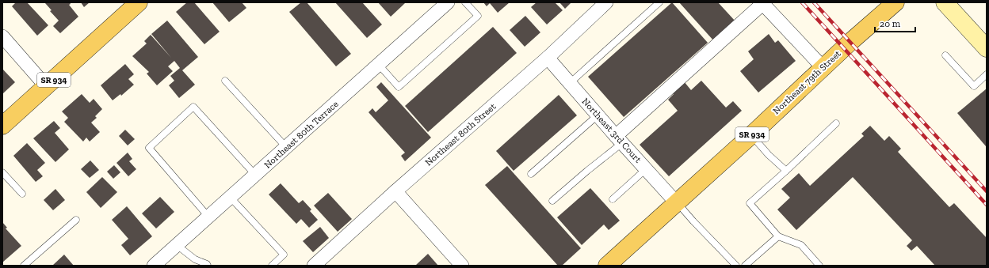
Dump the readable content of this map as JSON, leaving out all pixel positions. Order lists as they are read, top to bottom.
{
  "streets": {
    "main road": ["SR 934", "Northeast 79th Street"],
    "street": ["Northeast 3rd Court", "Northeast 80th Terrace", "Northeast 80th Street"]
  },
  "crossings": [
    ["Northeast 79th Street", "Northeast 3rd Court"],
    ["Northeast 3rd Court", "Northeast 80th Street"]
  ],
  "scale_bar": "20 m"
}
